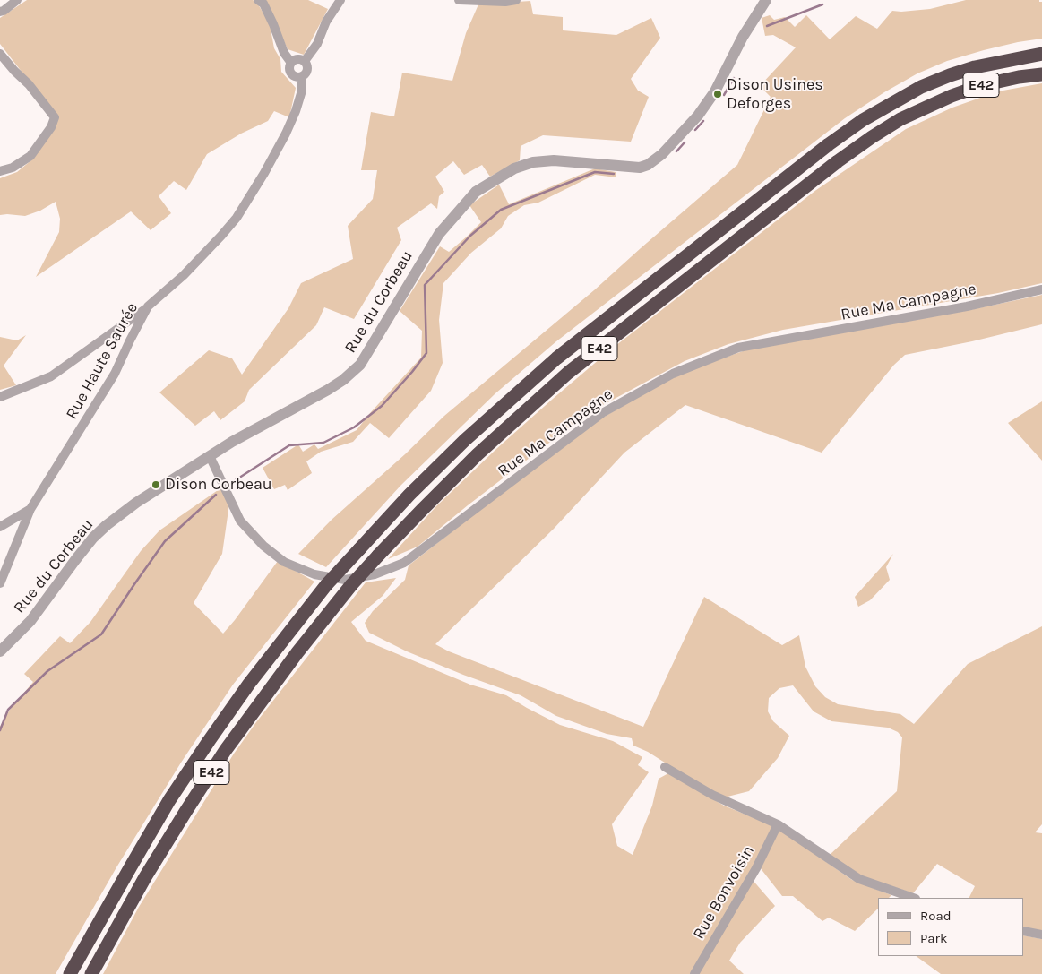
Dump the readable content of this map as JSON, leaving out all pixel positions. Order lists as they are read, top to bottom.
{
  "streets": {
    "highway": ["E42"],
    "street": [
      "Rue du Corbeau",
      "Rue Ma Campagne",
      "Rue Haute Saurée",
      "Rue Bonvoisin"
    ]
  },
  "crossings": [
    ["Rue du Corbeau", "Rue Ma Campagne"]
  ],
  "places": ["Dison Usines Deforges", "Dison Corbeau"],
  "legend": ["Road", "Park"]
}
